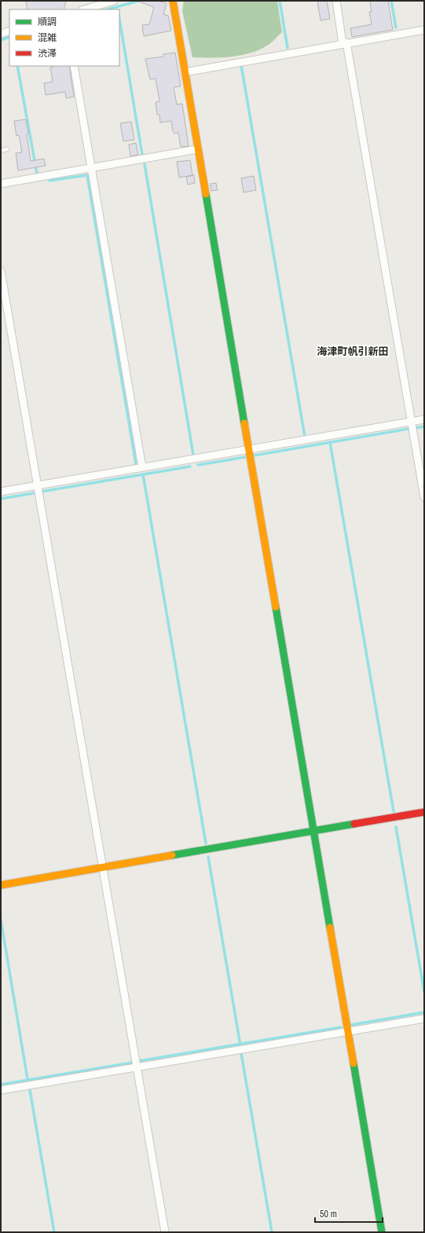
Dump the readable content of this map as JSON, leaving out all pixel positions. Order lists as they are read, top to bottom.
{
  "districts": ["海津町帆引新田"],
  "legend": ["順調", "混雑", "渋滞"],
  "scale_bar": "50 m"
}
